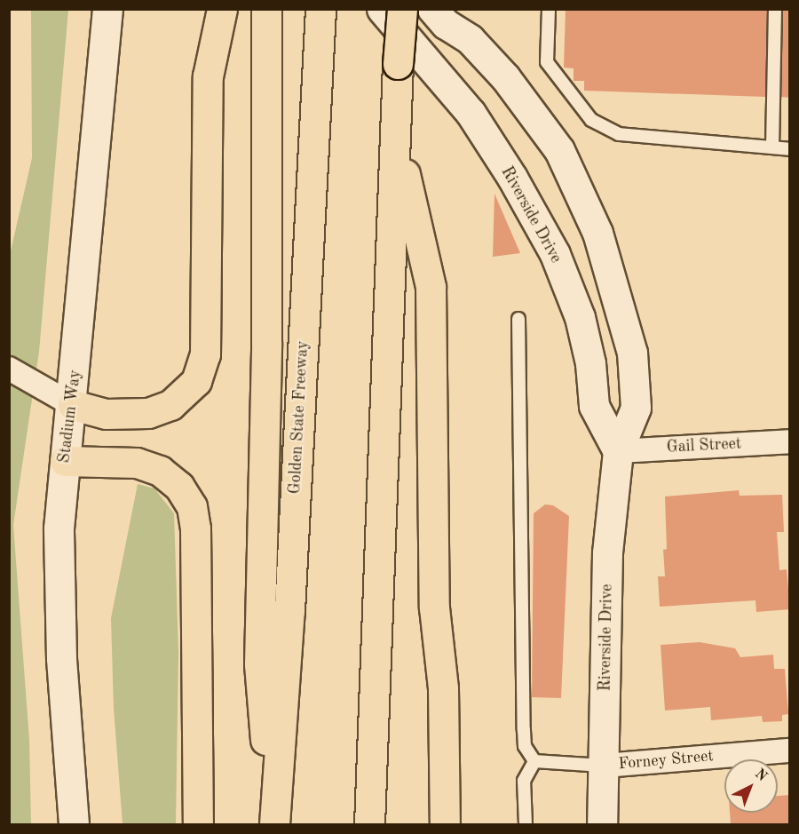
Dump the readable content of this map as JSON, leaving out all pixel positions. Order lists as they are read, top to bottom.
{
  "streets": {
    "highway": ["Golden State Freeway"],
    "main road": ["Riverside Drive", "Stadium Way"],
    "street": ["Gail Street", "Forney Street"]
  },
  "crossings": [
    ["Riverside Drive", "Gail Street"],
    ["Riverside Drive", "Forney Street"]
  ],
  "north": "top right"
}
